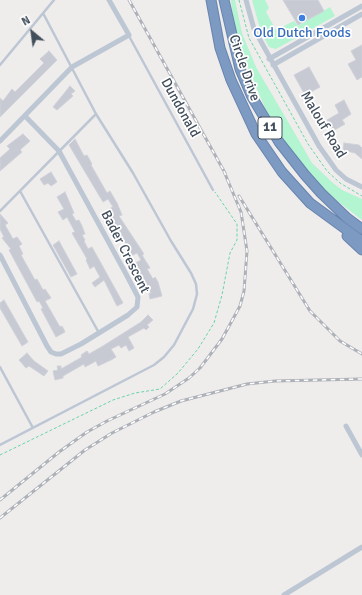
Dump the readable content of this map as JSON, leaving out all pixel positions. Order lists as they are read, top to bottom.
{
  "streets": {
    "highway": ["Circle Drive", "11"],
    "street": ["Malouf Road", "Bader Crescent"],
    "lane": ["Dundonald"]
  },
  "places": ["Old Dutch Foods"],
  "north": "top left"
}
